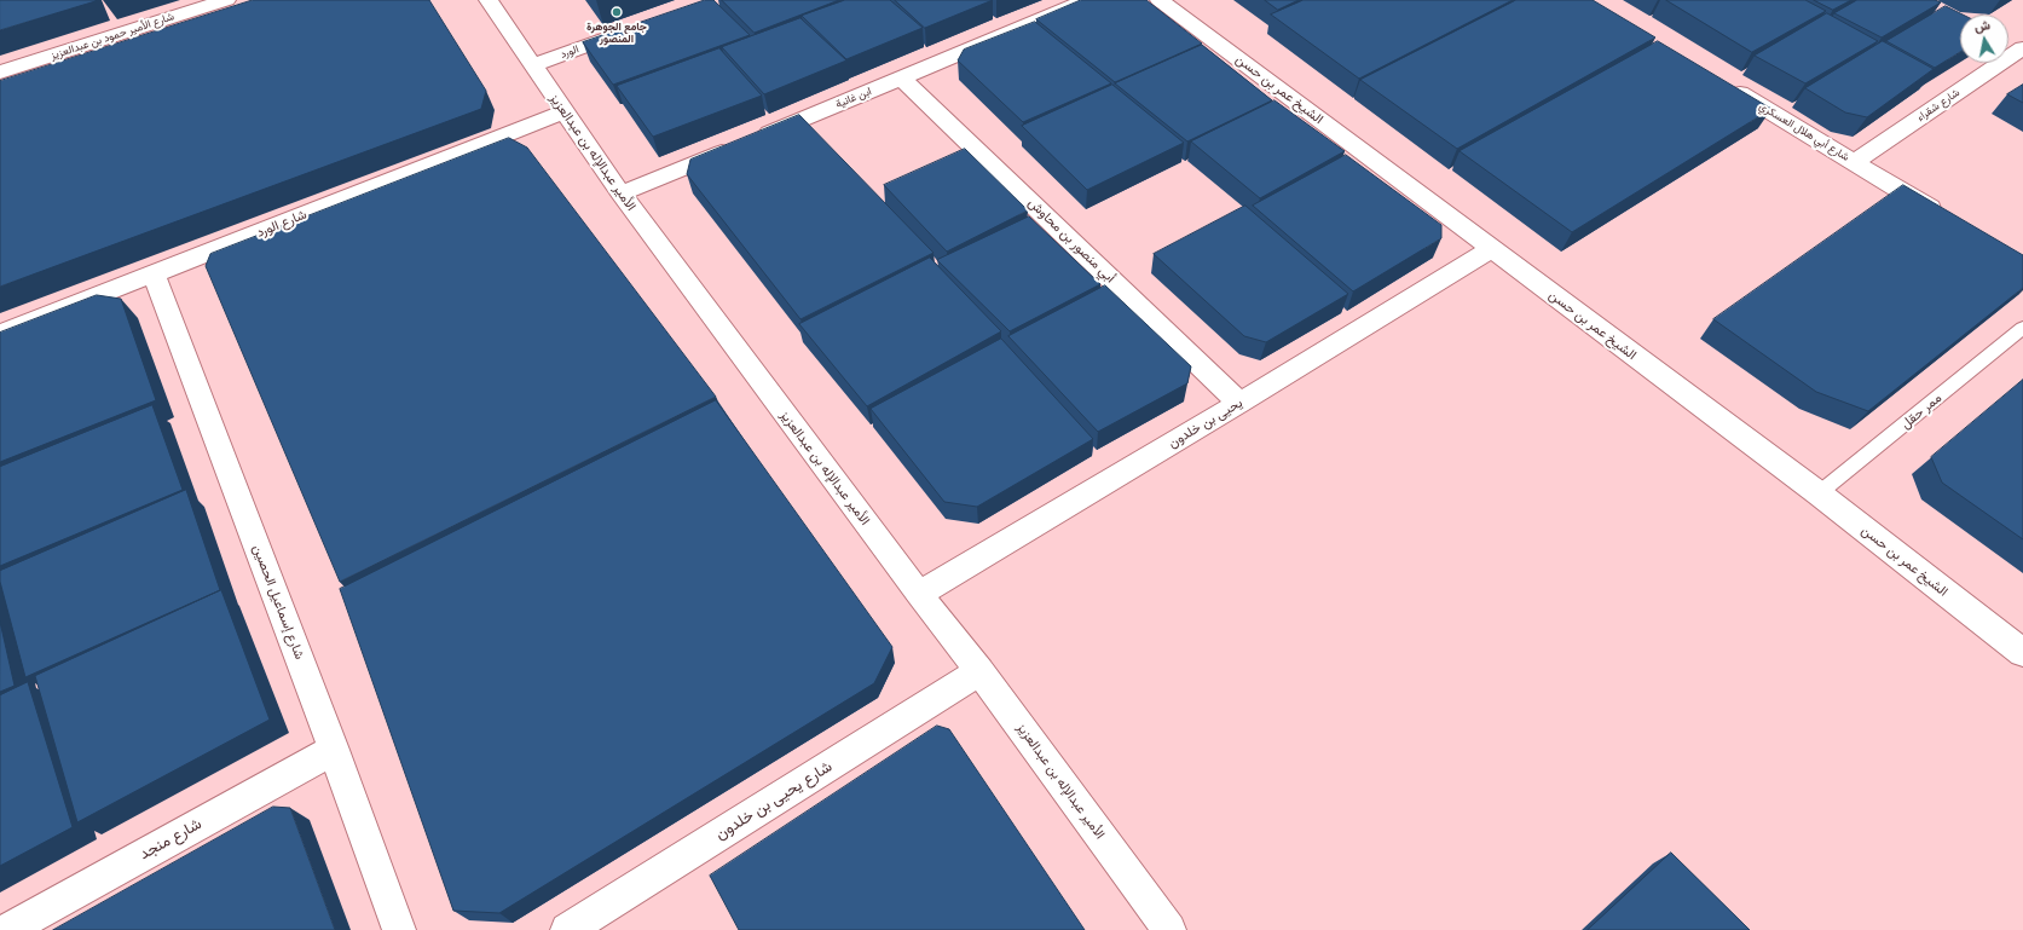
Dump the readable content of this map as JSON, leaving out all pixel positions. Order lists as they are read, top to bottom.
{
  "streets": {
    "street": [
      "شارع الأمير حمود بن عبدالعزيز",
      "الورد",
      "الشيخ عمر بن حسن",
      "ابن غانية",
      "شارع شقراء",
      "شارع أبي هلال العسكري",
      "الأمير عبدالإله بن عبدالعزيز",
      "شارع الورد",
      "أبي منصور بن محاوش",
      "يحيى بن خلدون",
      "شارع إسماعيل الحصين",
      "شارع يحيى بن خلدون",
      "شارع منجد"
    ],
    "lane": ["ممر حقل"]
  },
  "crossings": [
    ["الورد", "الأمير عبدالإله بن عبدالعزيز"],
    ["الشيخ عمر بن حسن", "ممر حقل"],
    ["الشيخ عمر بن حسن", "يحيى بن خلدون"],
    ["ابن غانية", "الأمير عبدالإله بن عبدالعزيز"],
    ["ابن غانية", "أبي منصور بن محاوش"],
    ["شارع شقراء", "شارع أبي هلال العسكري"],
    ["الأمير عبدالإله بن عبدالعزيز", "شارع الورد"],
    ["الأمير عبدالإله بن عبدالعزيز", "يحيى بن خلدون"],
    ["الأمير عبدالإله بن عبدالعزيز", "شارع يحيى بن خلدون"],
    ["شارع الورد", "شارع إسماعيل الحصين"],
    ["أبي منصور بن محاوش", "يحيى بن خلدون"],
    ["شارع إسماعيل الحصين", "شارع منجد"]
  ],
  "places": ["جامع الجوهرة المنصور"],
  "north": "top"
}
